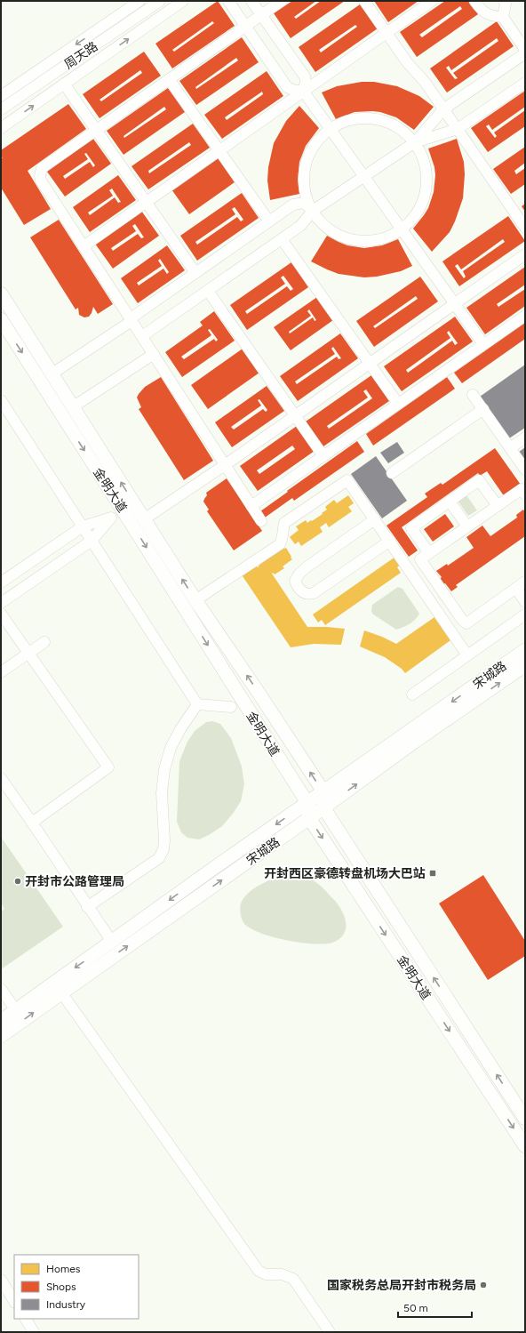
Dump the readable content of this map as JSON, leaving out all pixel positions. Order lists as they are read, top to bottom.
{
  "streets": {
    "main road": ["金明大道", "宋城路"],
    "street": ["周天路"]
  },
  "crossings": [
    ["金明大道", "宋城路"]
  ],
  "places": {
    "transit": ["开封西区豪德转盘机场大巴站"],
    "other": ["开封市公路管理局", "国家税务总局开封市税务局"]
  },
  "legend": ["Homes", "Shops", "Industry"],
  "scale_bar": "50 m"
}
